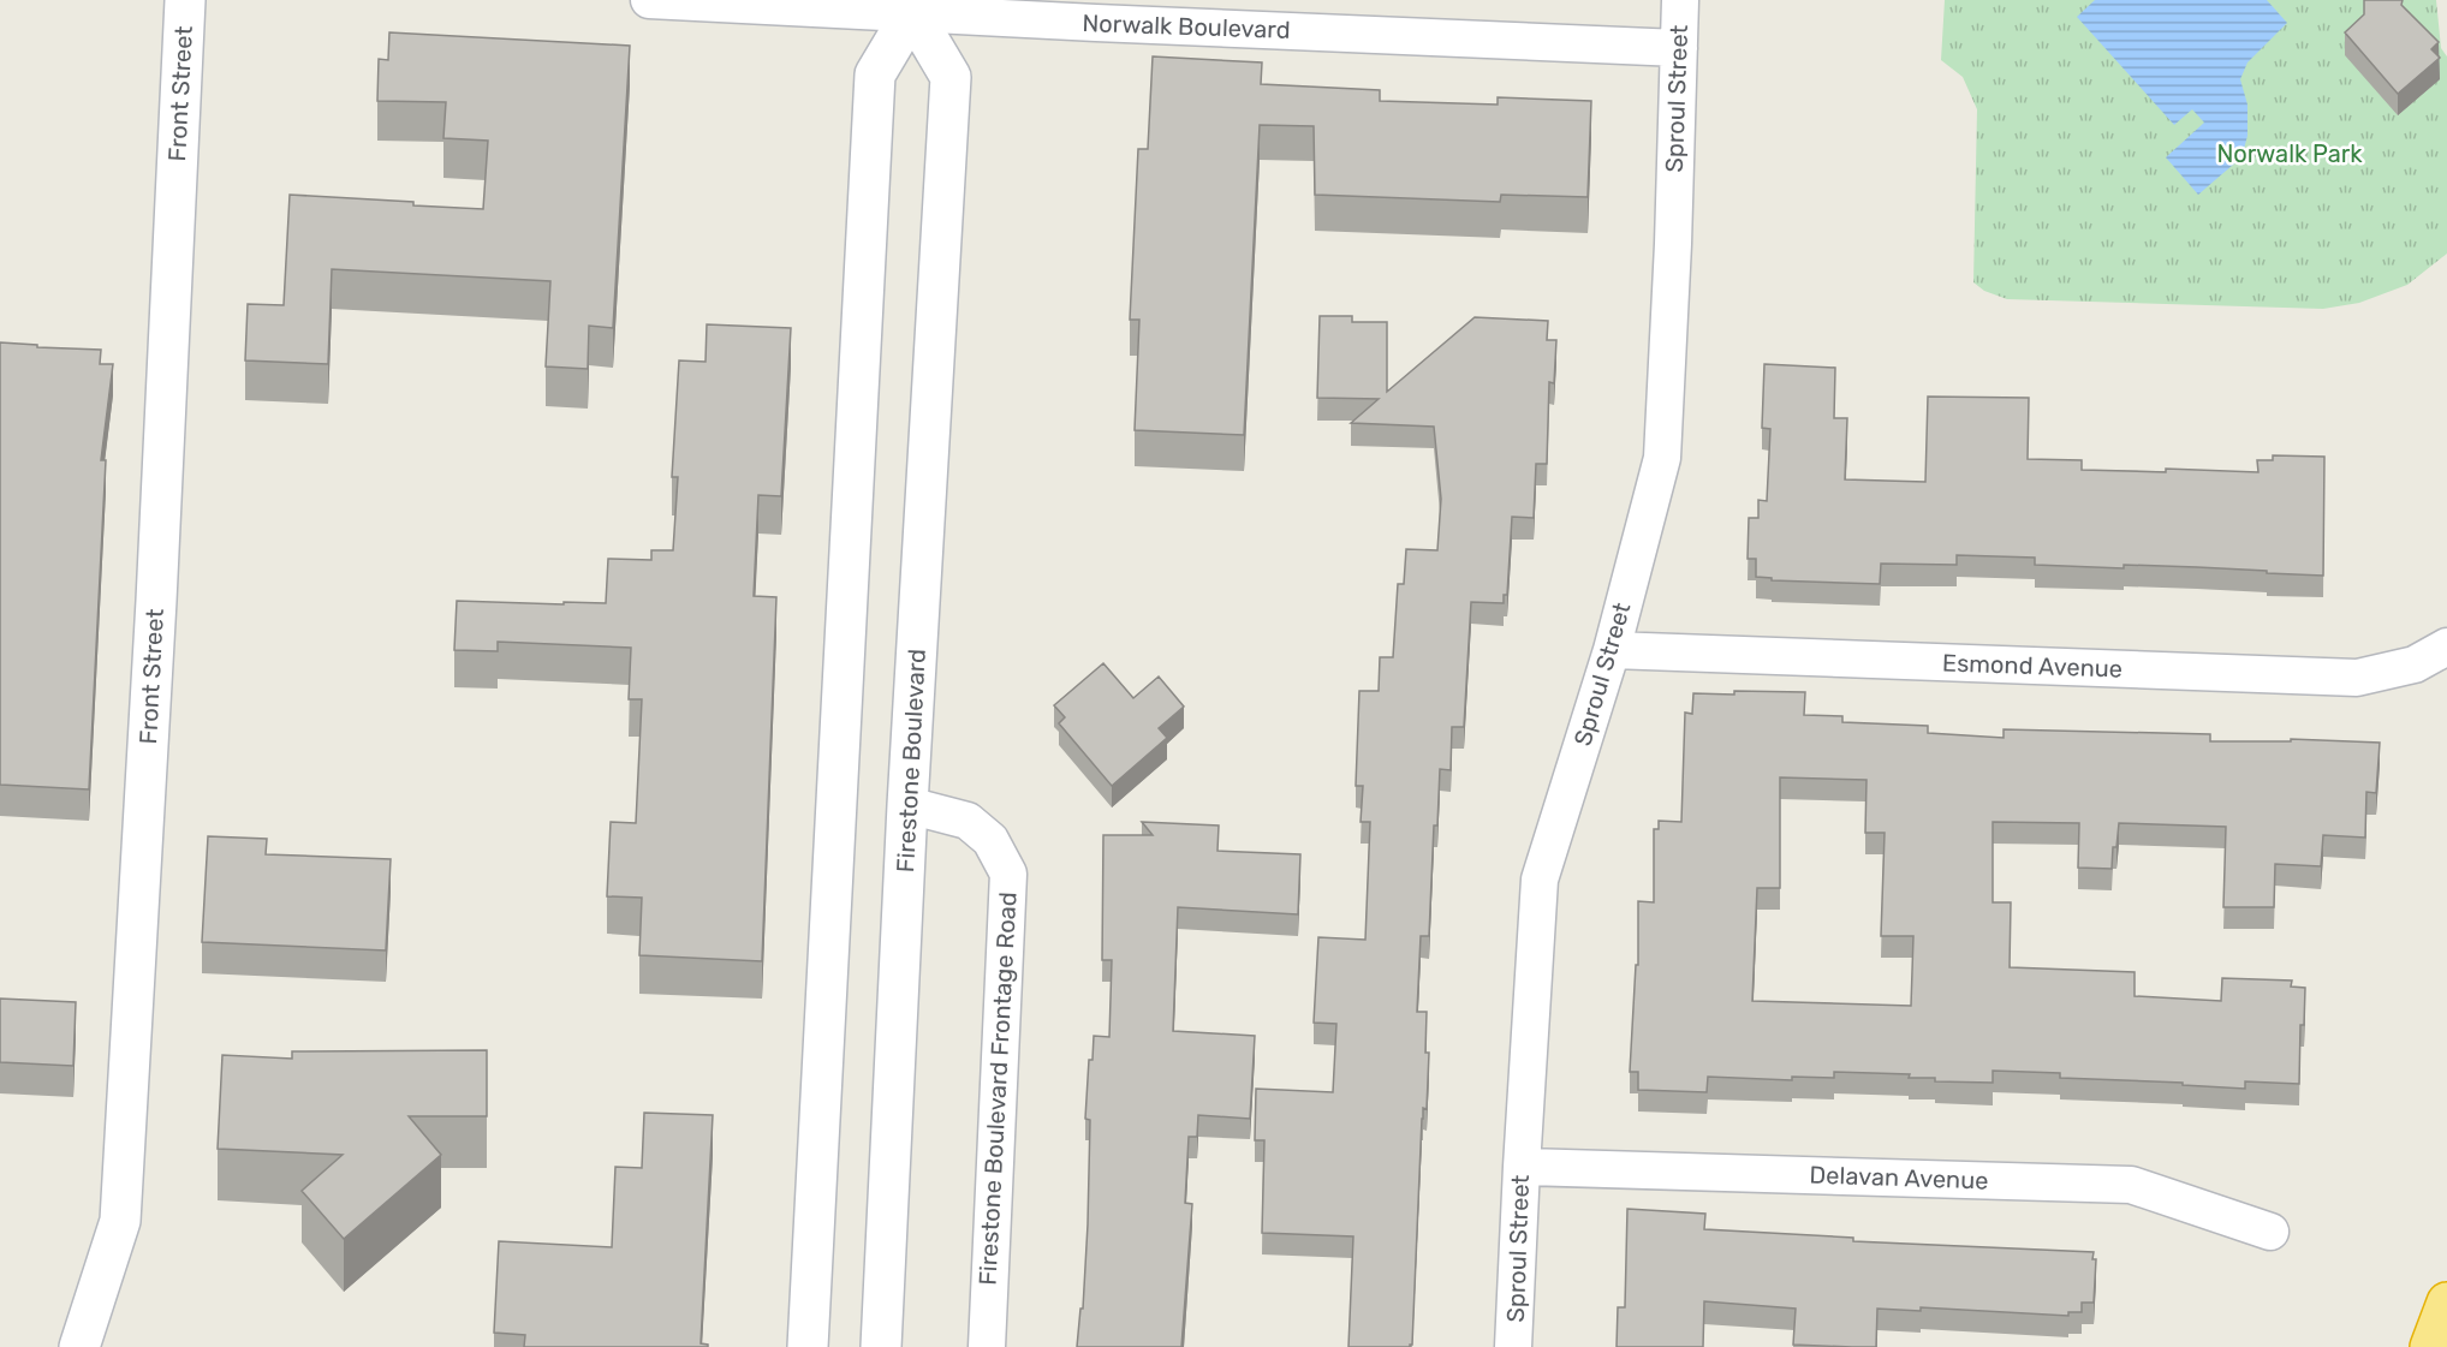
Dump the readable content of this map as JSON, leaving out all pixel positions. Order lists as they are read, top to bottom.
{
  "streets": {
    "street": [
      "Norwalk Boulevard",
      "Front Street",
      "Sproul Street",
      "Esmond Avenue",
      "Firestone Boulevard",
      "Firestone Boulevard Frontage Road",
      "Delavan Avenue"
    ]
  },
  "crossings": [
    ["Norwalk Boulevard", "Sproul Street"],
    ["Norwalk Boulevard", "Firestone Boulevard"],
    ["Sproul Street", "Esmond Avenue"],
    ["Sproul Street", "Delavan Avenue"],
    ["Firestone Boulevard", "Firestone Boulevard Frontage Road"]
  ],
  "parks": ["Norwalk Park"]
}
